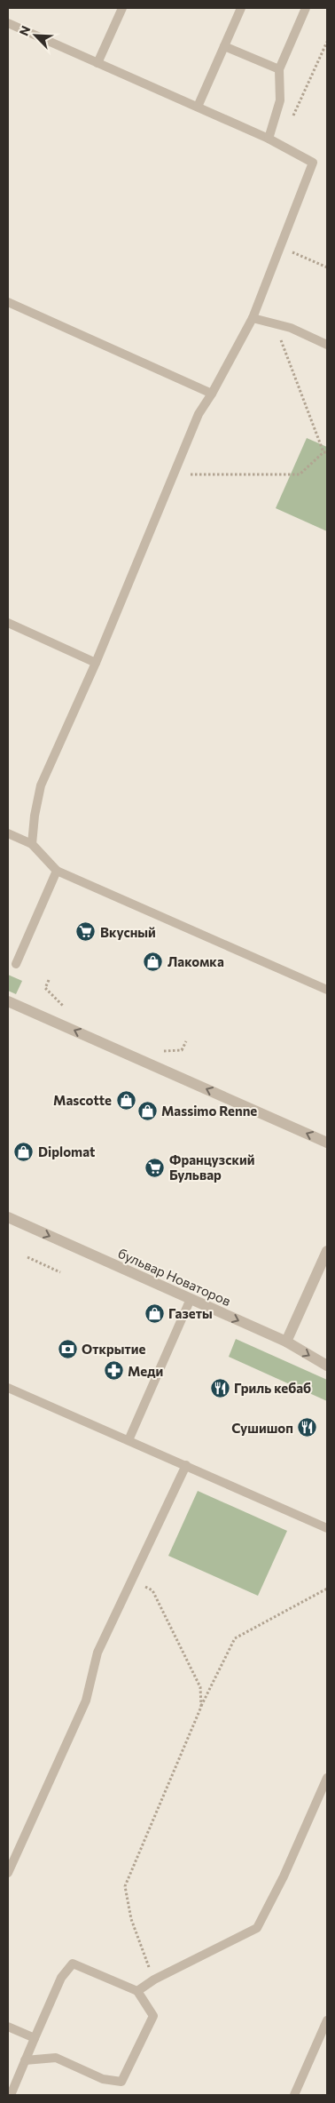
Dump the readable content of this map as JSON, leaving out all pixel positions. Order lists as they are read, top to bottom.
{
  "streets": {
    "street": ["бульвар Новаторов"]
  },
  "one_way": ["бульвар Новаторов"],
  "places": {
    "supermarket": ["Вкусный", "Французский Бульвар"],
    "shop": [
      "Лакомка",
      "Mascotte",
      "Massimo Renne",
      "Diplomat",
      "Газеты"
    ],
    "bank": ["Открытие"],
    "pharmacy": ["Меди"],
    "restaurant": ["Гриль кебаб", "Сушишоп"]
  },
  "north": "top left"
}
